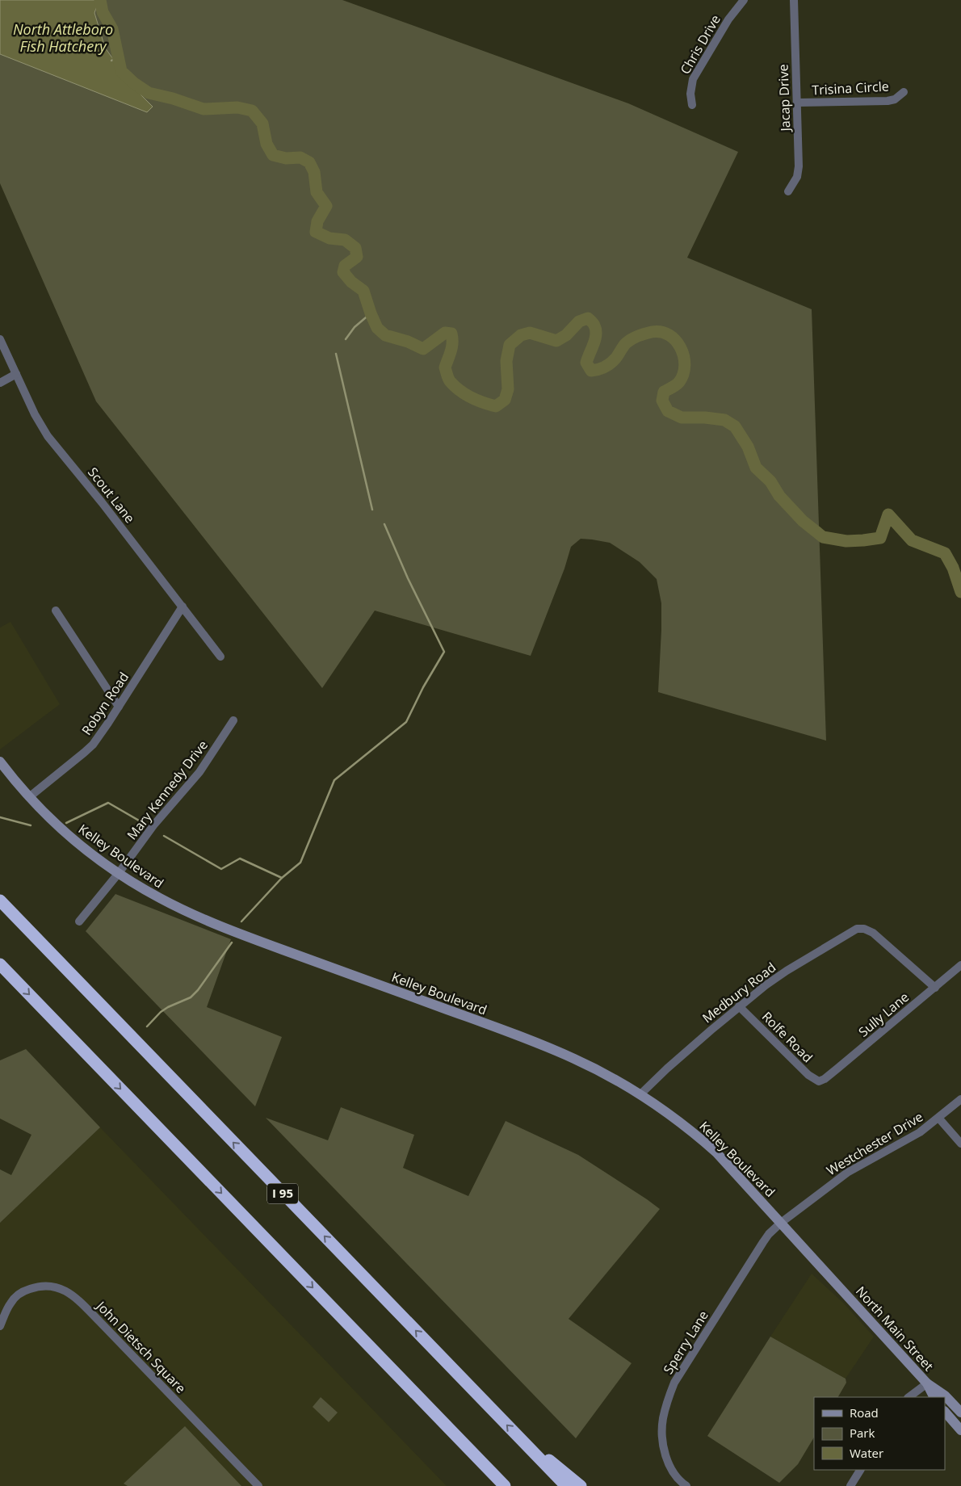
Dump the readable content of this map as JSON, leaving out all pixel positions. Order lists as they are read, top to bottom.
{
  "streets": {
    "highway": ["I 95"],
    "main road": ["Kelley Boulevard", "North Main Street"],
    "street": [
      "Chris Drive",
      "Trisina Circle",
      "Jacap Drive",
      "Scout Lane",
      "Robyn Road",
      "Mary Kennedy Drive",
      "Medbury Road",
      "Sully Lane",
      "Rolfe Road",
      "Westchester Drive",
      "Sperry Lane",
      "John Dietsch Square"
    ]
  },
  "crossings": [
    ["Trisina Circle", "Jacap Drive"],
    ["Scout Lane", "Robyn Road"],
    ["Robyn Road", "Kelley Boulevard"],
    ["Mary Kennedy Drive", "Kelley Boulevard"],
    ["Kelley Boulevard", "Medbury Road"],
    ["Kelley Boulevard", "Westchester Drive"],
    ["Kelley Boulevard", "North Main Street"],
    ["Kelley Boulevard", "Sperry Lane"],
    ["Medbury Road", "Sully Lane"],
    ["Medbury Road", "Rolfe Road"],
    ["Sully Lane", "Rolfe Road"],
    ["Westchester Drive", "Sperry Lane"]
  ],
  "water": ["North Attleboro Fish Hatchery"],
  "legend": ["Road", "Park", "Water"]
}
